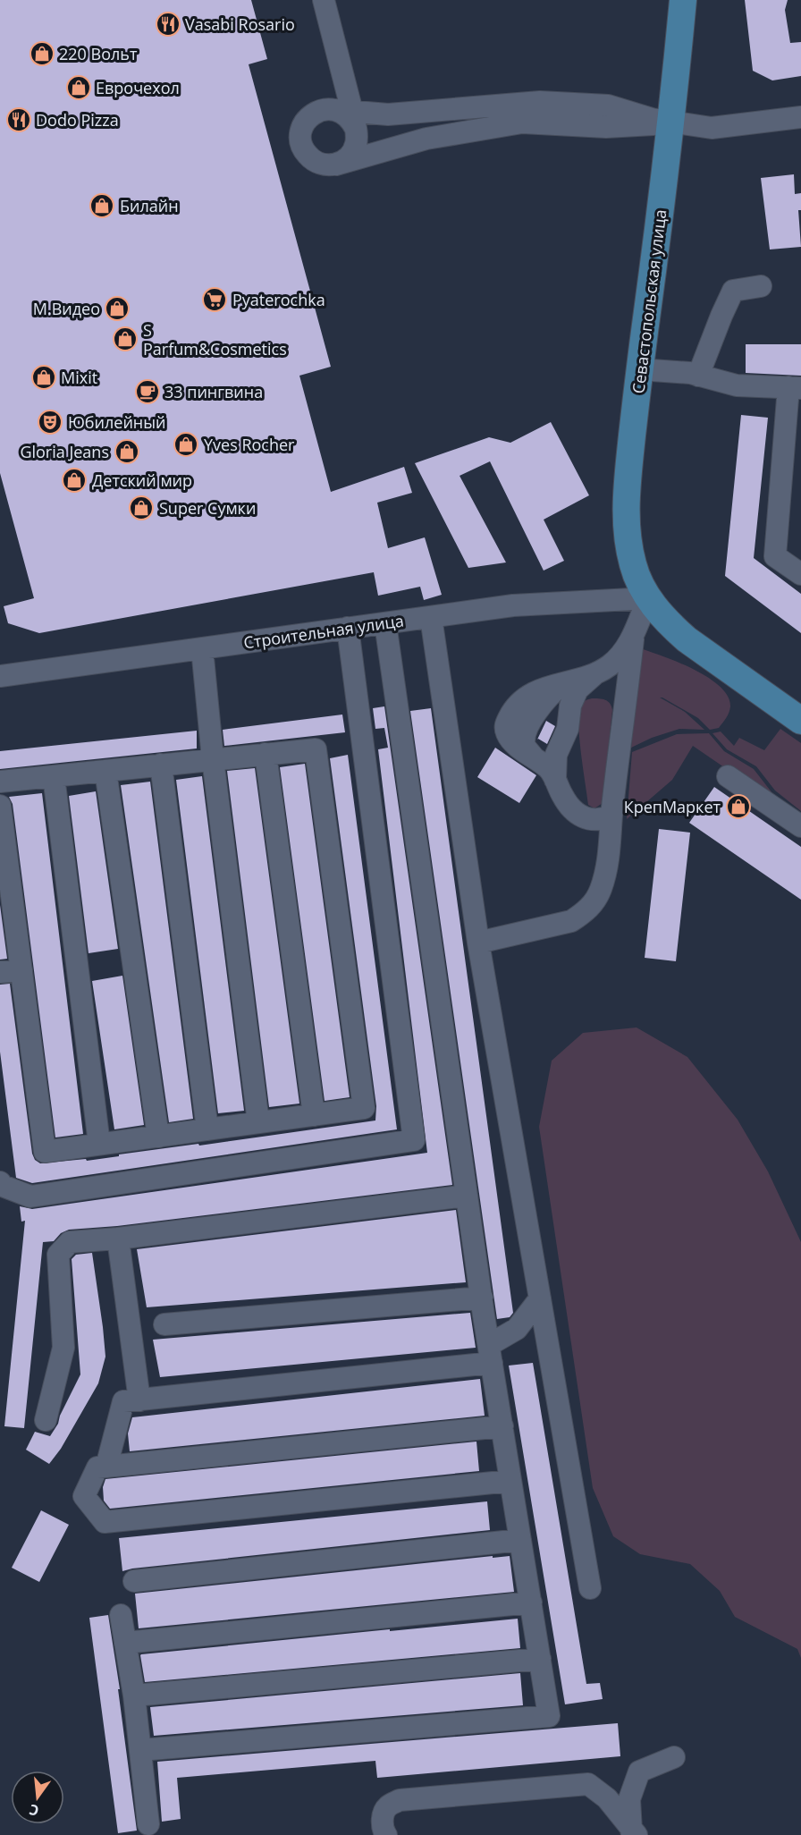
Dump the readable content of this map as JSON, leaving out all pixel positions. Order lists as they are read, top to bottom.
{
  "streets": {
    "main road": ["Севастопольская улица"],
    "street": ["Строительная улица"]
  },
  "crossings": [
    ["Севастопольская улица", "Строительная улица"]
  ],
  "places": {
    "restaurant": ["Vasabi Rosario", "Dodo Pizza"],
    "shop": [
      "220 Вольт",
      "Еврочехол",
      "Билайн",
      "М.Видео",
      "S Parfum&Cosmetics",
      "Mixit",
      "Yves Rocher",
      "Gloria Jeans",
      "Детский мир",
      "Super Сумки",
      "КрепМаркет"
    ],
    "supermarket": ["Pyaterochka"],
    "cafe": ["33 пингвина"],
    "theatre": ["Юбилейный"]
  },
  "north": "bottom"
}
